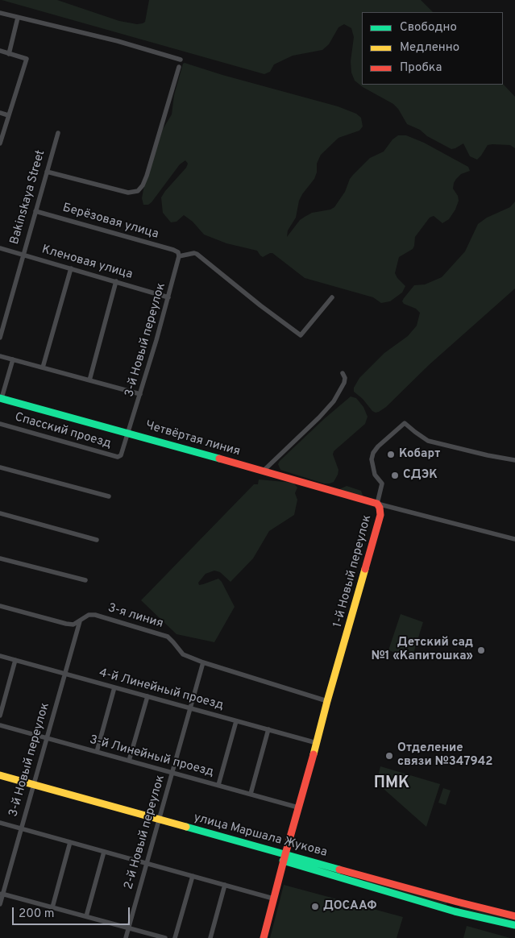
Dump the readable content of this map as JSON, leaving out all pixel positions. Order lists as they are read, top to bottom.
{
  "streets": {
    "main road": ["Четвёртая линия", "1-й Новый переулок", "улица Маршала Жукова"],
    "street": [
      "Bakinskaya Street",
      "Берёзовая улица",
      "Кленовая улица",
      "3-й Новый переулок",
      "Спасский проезд",
      "3-я линия",
      "4-й Линейный проезд",
      "3-й Линейный проезд",
      "2-й Новый переулок"
    ]
  },
  "crossings": [
    ["Bakinskaya Street", "Берёзовая улица"],
    ["Bakinskaya Street", "Кленовая улица"],
    ["Берёзовая улица", "3-й Новый переулок"],
    ["Кленовая улица", "3-й Новый переулок"],
    ["3-й Новый переулок", "Спасский проезд"],
    ["3-й Новый переулок", "Четвёртая линия"],
    ["3-й Новый переулок", "3-я линия"],
    ["3-й Новый переулок", "4-й Линейный проезд"],
    ["3-й Новый переулок", "3-й Линейный проезд"],
    ["3-й Новый переулок", "улица Маршала Жукова"],
    ["Спасский проезд", "Четвёртая линия"],
    ["Четвёртая линия", "1-й Новый переулок"],
    ["1-й Новый переулок", "3-я линия"],
    ["1-й Новый переулок", "4-й Линейный проезд"],
    ["1-й Новый переулок", "3-й Линейный проезд"],
    ["1-й Новый переулок", "улица Маршала Жукова"],
    ["3-я линия", "2-й Новый переулок"],
    ["4-й Линейный проезд", "2-й Новый переулок"],
    ["3-й Линейный проезд", "2-й Новый переулок"],
    ["2-й Новый переулок", "улица Маршала Жукова"]
  ],
  "districts": ["ПМК"],
  "places": [
    "Кобарт",
    "СДЭК",
    "Детский сад №1 «Капитошка»",
    "Отделение связи №347942",
    "ДОСААФ"
  ],
  "legend": ["Свободно", "Медленно", "Пробка"],
  "scale_bar": "200 m"
}
